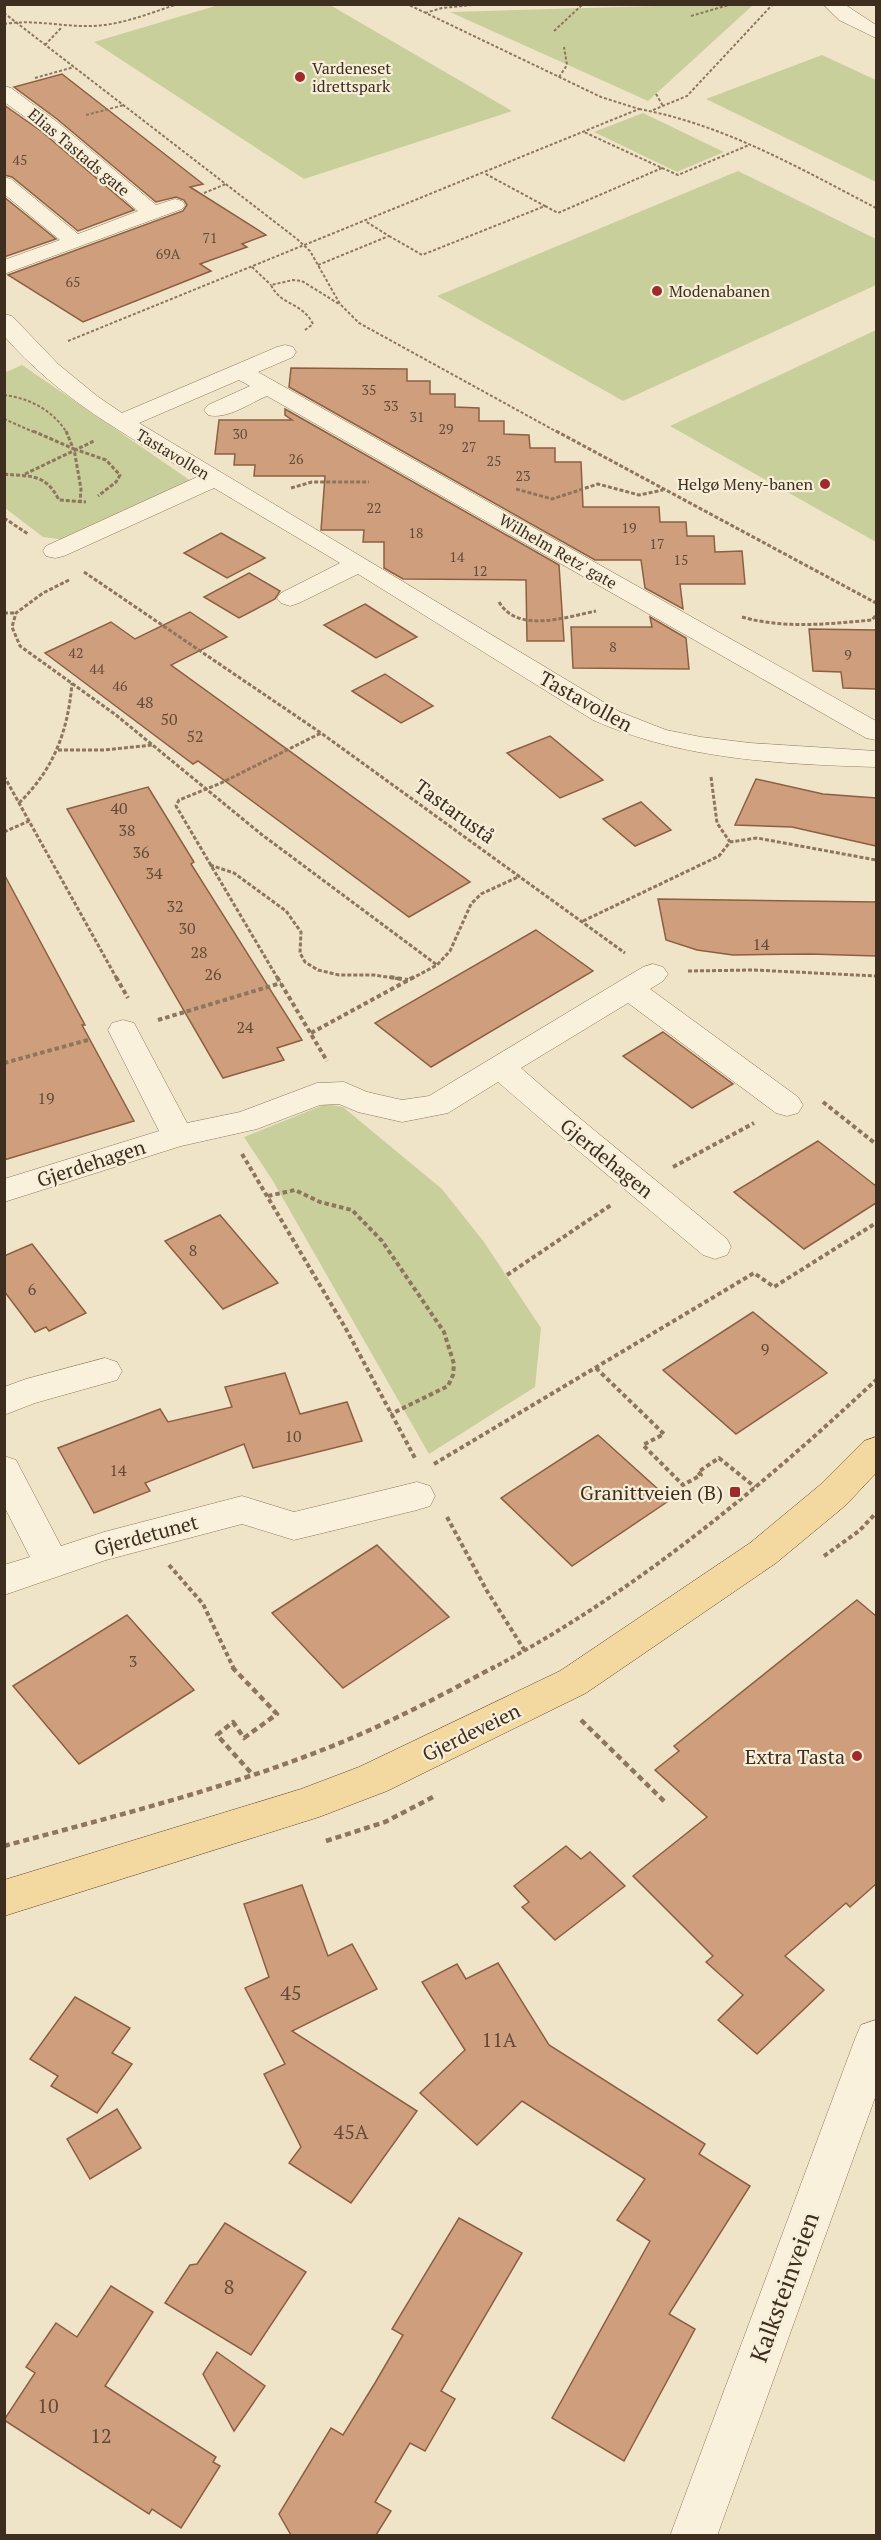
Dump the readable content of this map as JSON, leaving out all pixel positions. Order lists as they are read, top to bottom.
{
  "streets": {
    "main road": ["Gjerdeveien"],
    "street": [
      "Elias Tastads gate",
      "Tastavollen",
      "Wilhelm Retz' gate",
      "Gjerdehagen",
      "Gjerdetunet",
      "Kalksteinveien"
    ],
    "path": ["Tastarustå"]
  },
  "crossings": [
    ["Tastarustå", "Gjerdehagen"]
  ],
  "places": {
    "other": [
      "Vardeneset idrettspark",
      "Modenabanen",
      "Helgø Meny-banen",
      "Extra Tasta"
    ],
    "transit": ["Granittveien (B)"]
  },
  "house_numbers": [
    "45",
    "71",
    "69A",
    "65",
    "35",
    "33",
    "31",
    "29",
    "30",
    "27",
    "26",
    "25",
    "23",
    "22",
    "19",
    "18",
    "17",
    "14",
    "15",
    "12",
    "8",
    "42",
    "9",
    "44",
    "46",
    "48",
    "50",
    "52",
    "40",
    "38",
    "36",
    "34",
    "32",
    "30",
    "14",
    "28",
    "26",
    "24",
    "19",
    "8",
    "6",
    "9",
    "10",
    "14",
    "3",
    "45",
    "11A",
    "45A",
    "8",
    "10",
    "12"
  ]
}
